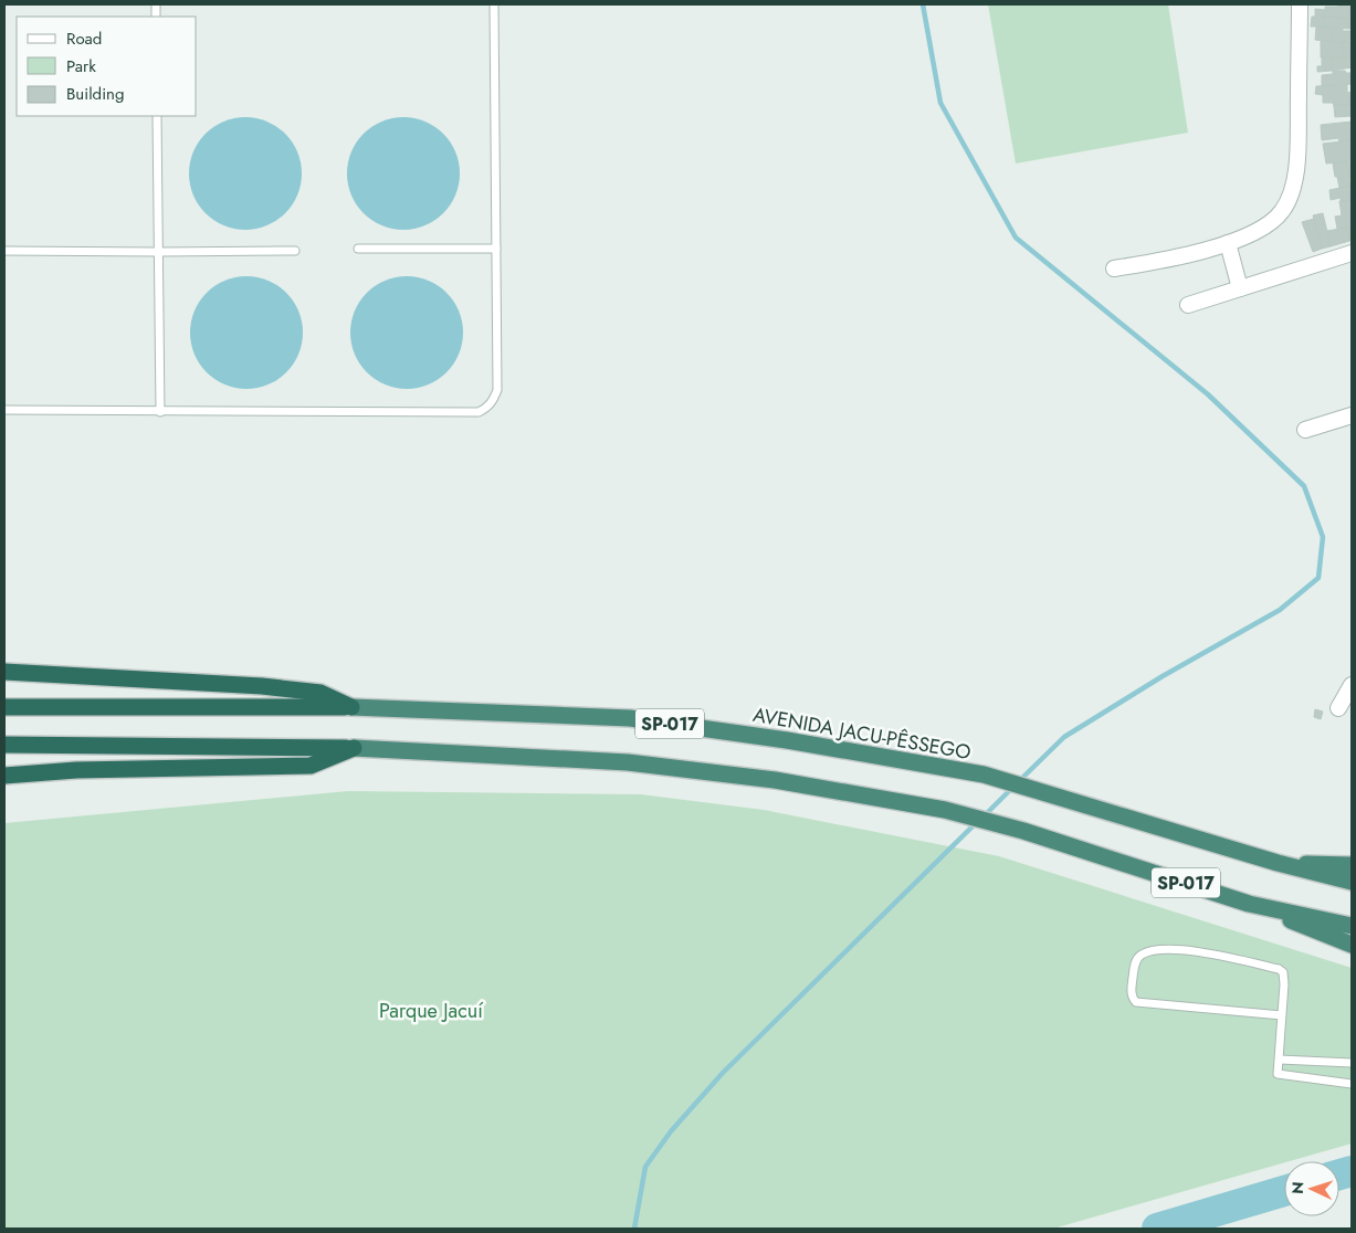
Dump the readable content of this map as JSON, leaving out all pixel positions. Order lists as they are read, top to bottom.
{
  "streets": {
    "highway": ["SP-017", "AVENIDA JACU-PÊSSEGO"]
  },
  "parks": ["Parque Jacuí"],
  "legend": ["Road", "Park", "Building"],
  "north": "left"
}
